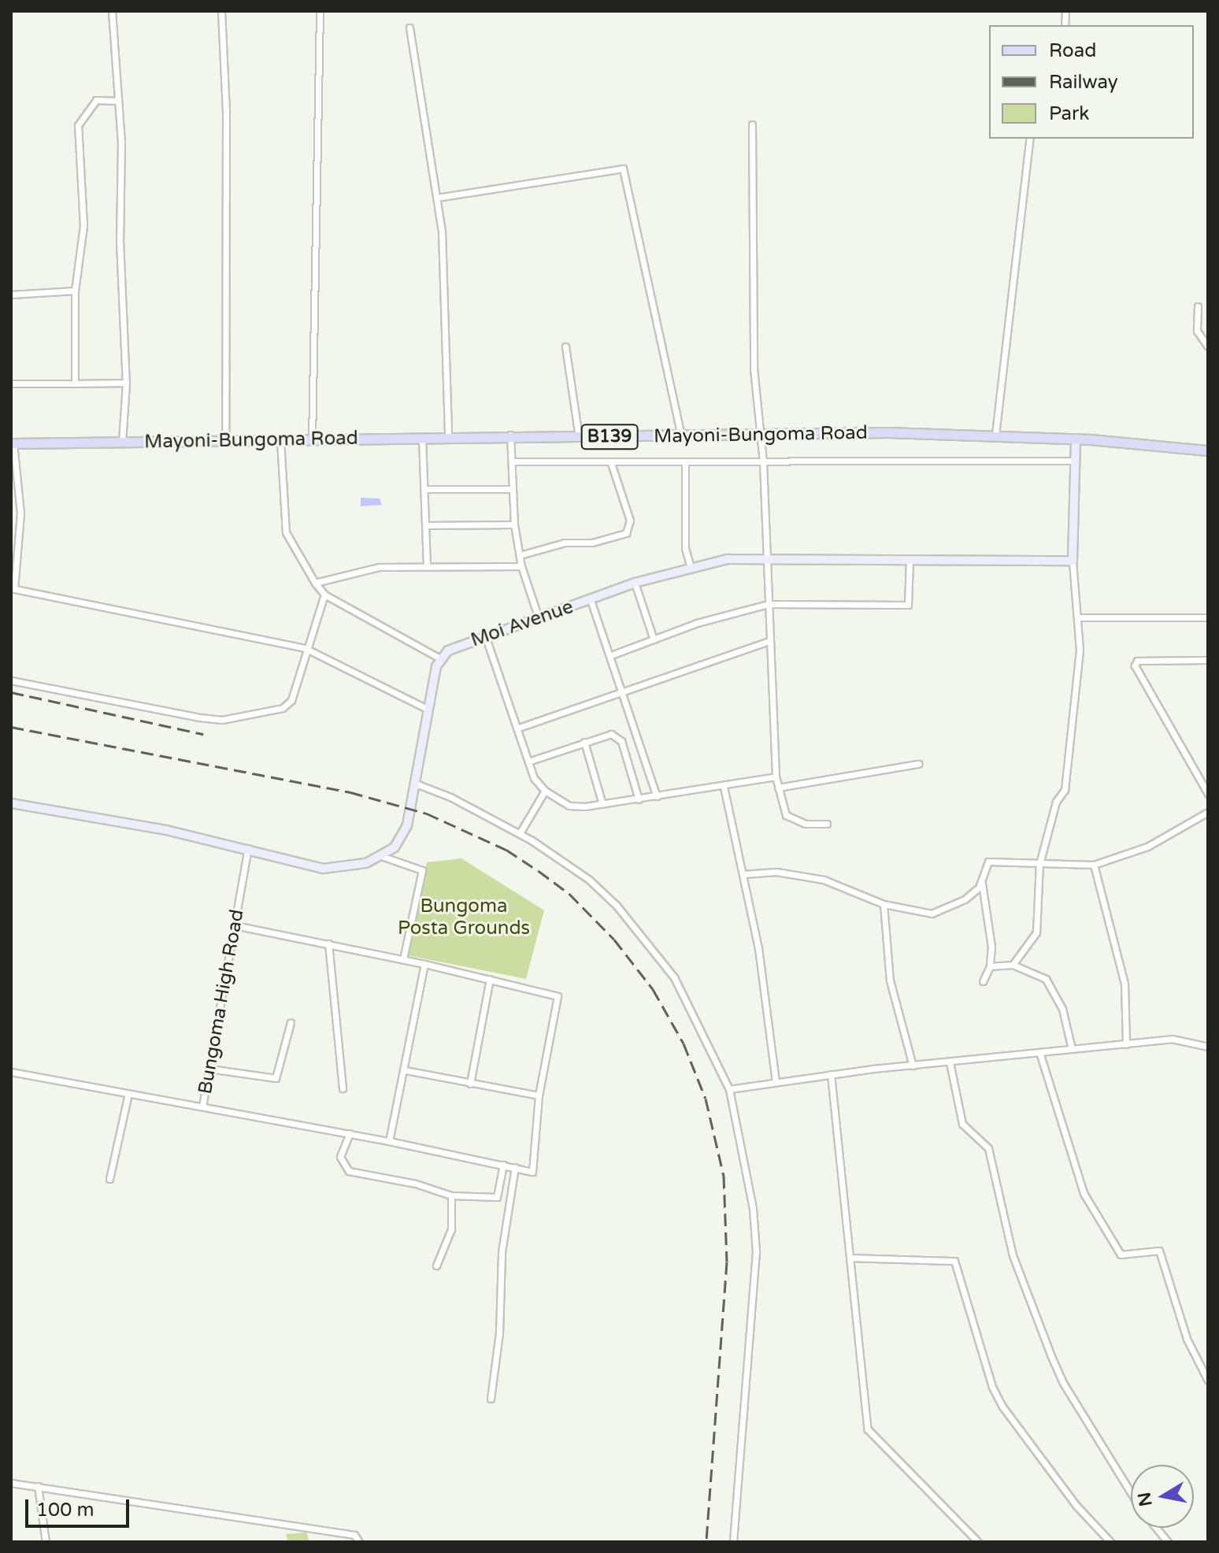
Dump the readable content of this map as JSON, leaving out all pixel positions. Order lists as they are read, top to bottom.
{
  "streets": {
    "main road": ["Mayoni-Bungoma Road", "B139"],
    "street": ["Moi Avenue", "Bungoma High Road"]
  },
  "parks": ["Bungoma Posta Grounds"],
  "legend": ["Road", "Railway", "Park"],
  "scale_bar": "100 m",
  "north": "left"
}
